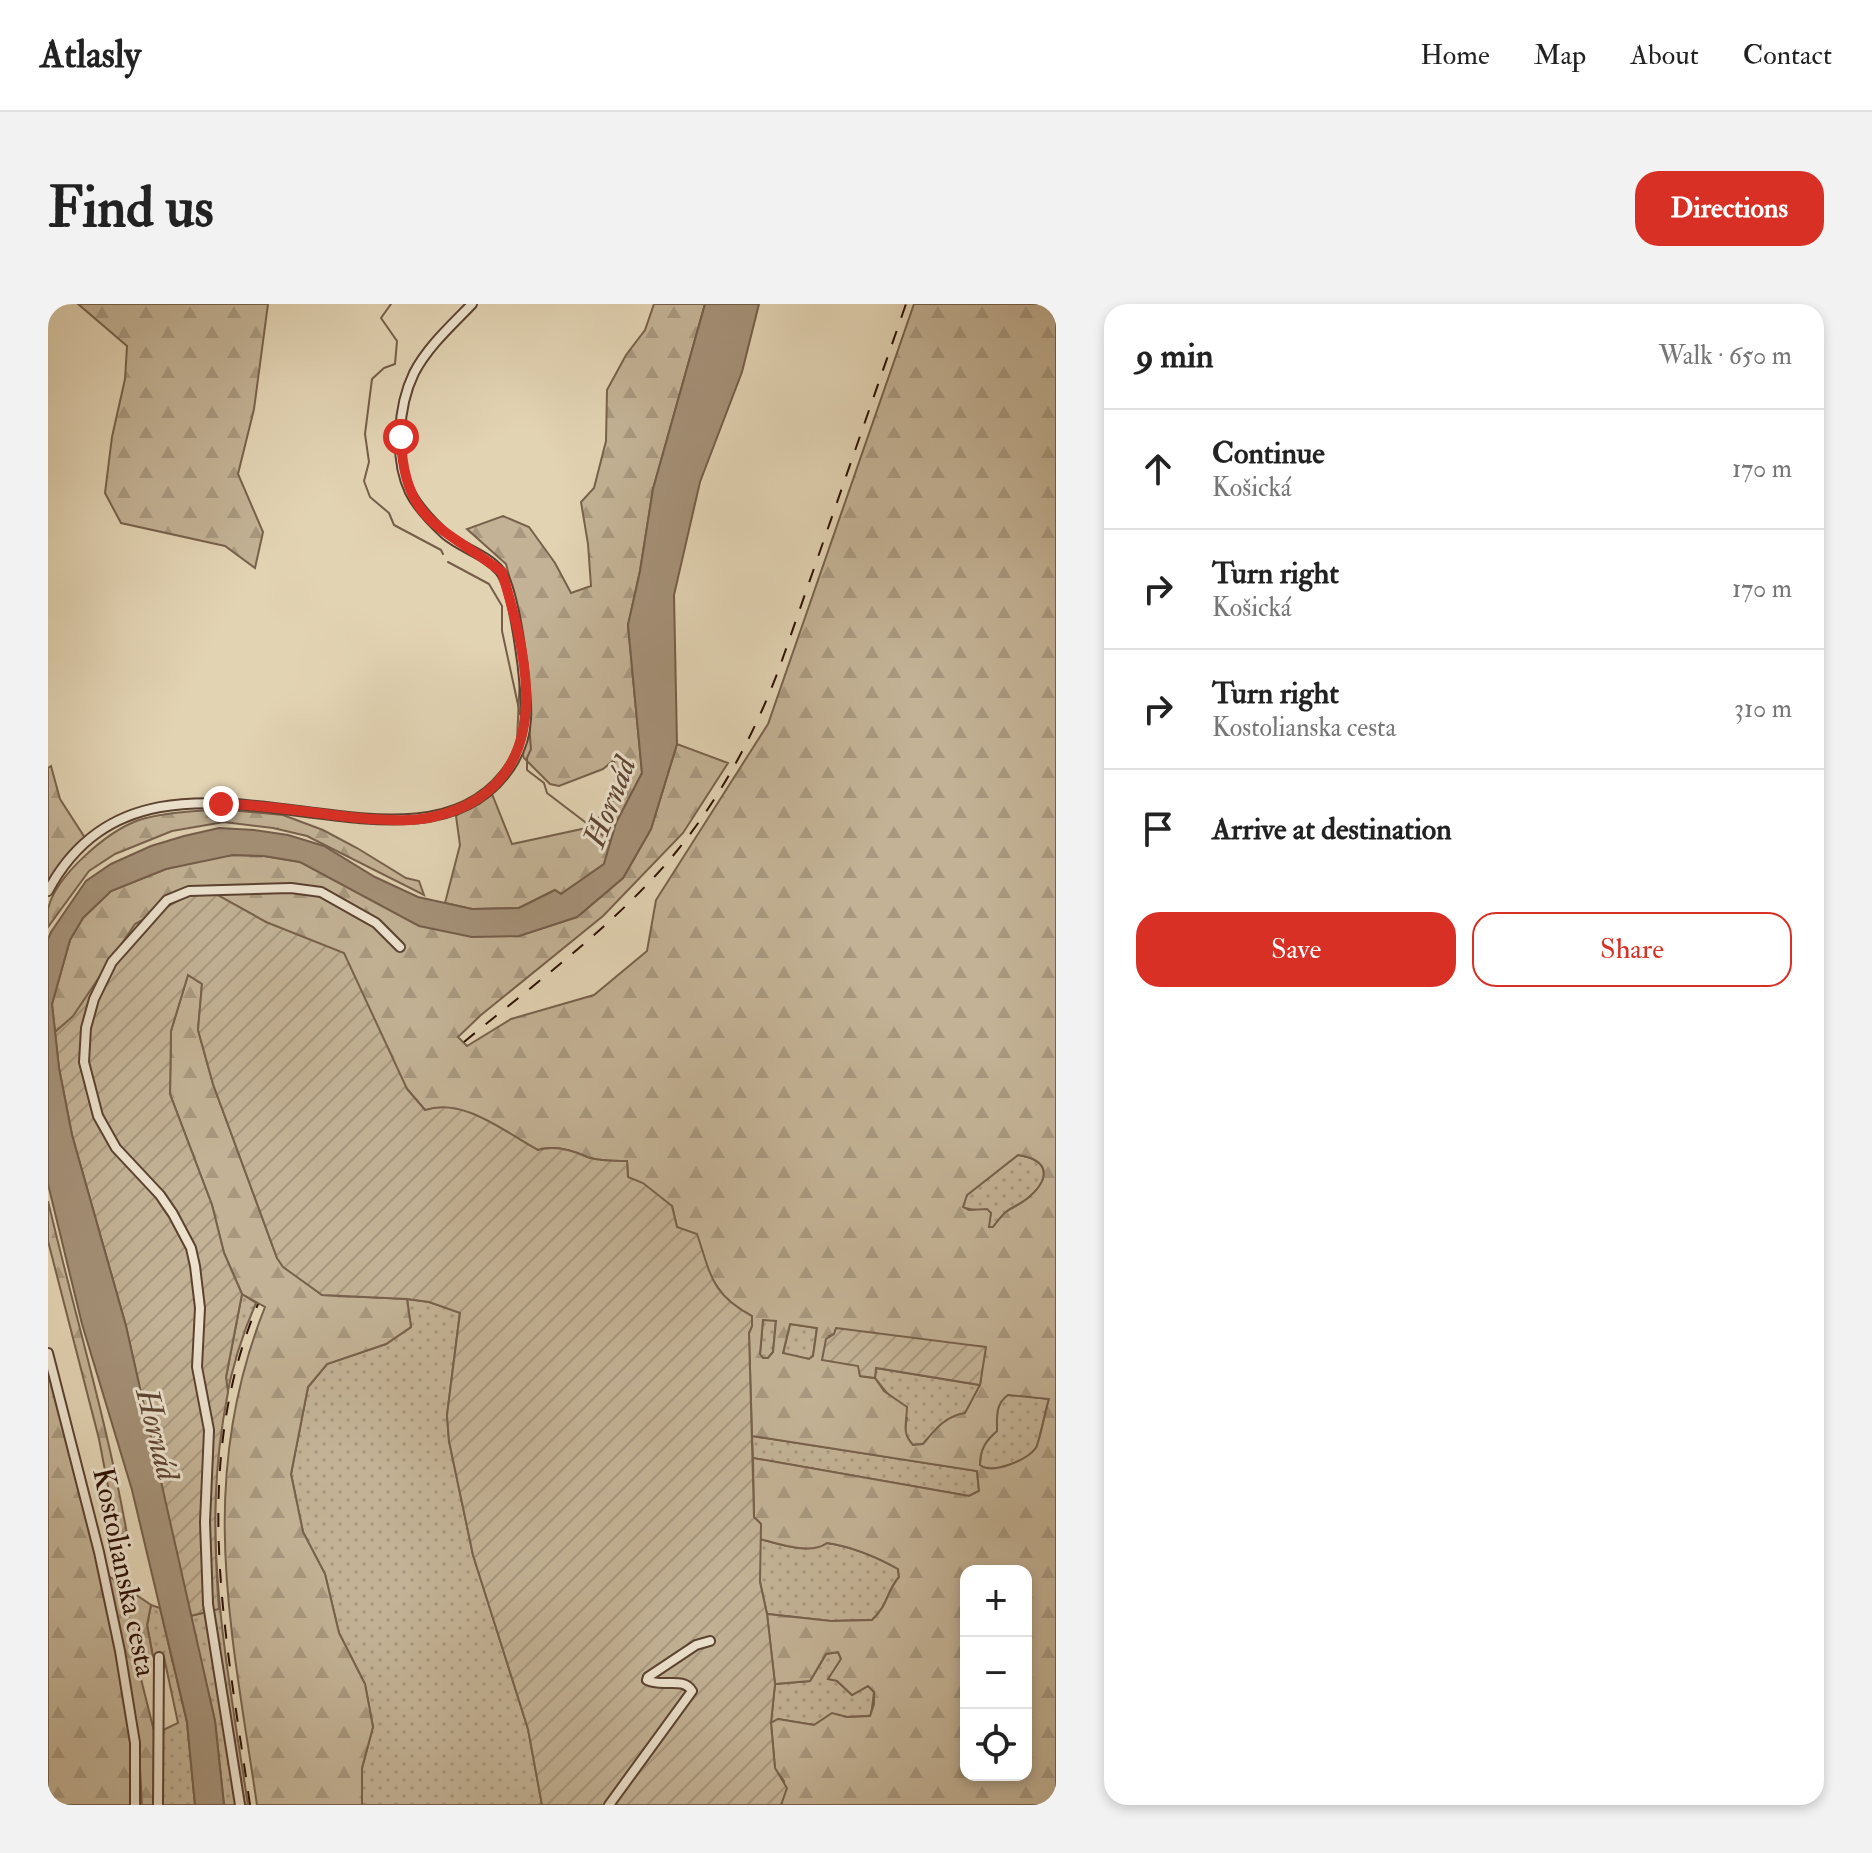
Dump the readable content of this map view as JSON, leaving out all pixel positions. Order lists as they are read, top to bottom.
{
  "streets": {
    "street": ["Kostolianska cesta"]
  },
  "water": ["Hornád"],
  "page": {
    "header": "Atlasly",
    "nav": [
      "Home",
      "Map",
      "About",
      "Contact"
    ],
    "buttons": [
      "Directions",
      ["Save", "Share"]
    ],
    "title": "Find us",
    "heading": ["9 min", "Walk · 650 m"],
    "list": [
      ["Continue", "Košická", "170 m"],
      ["Turn right", "Košická", "170 m"],
      ["Turn right", "Kostolianska cesta", "310 m"],
      "Arrive at destination"
    ],
    "map_buttons": ["+", "−"]
  }
}
